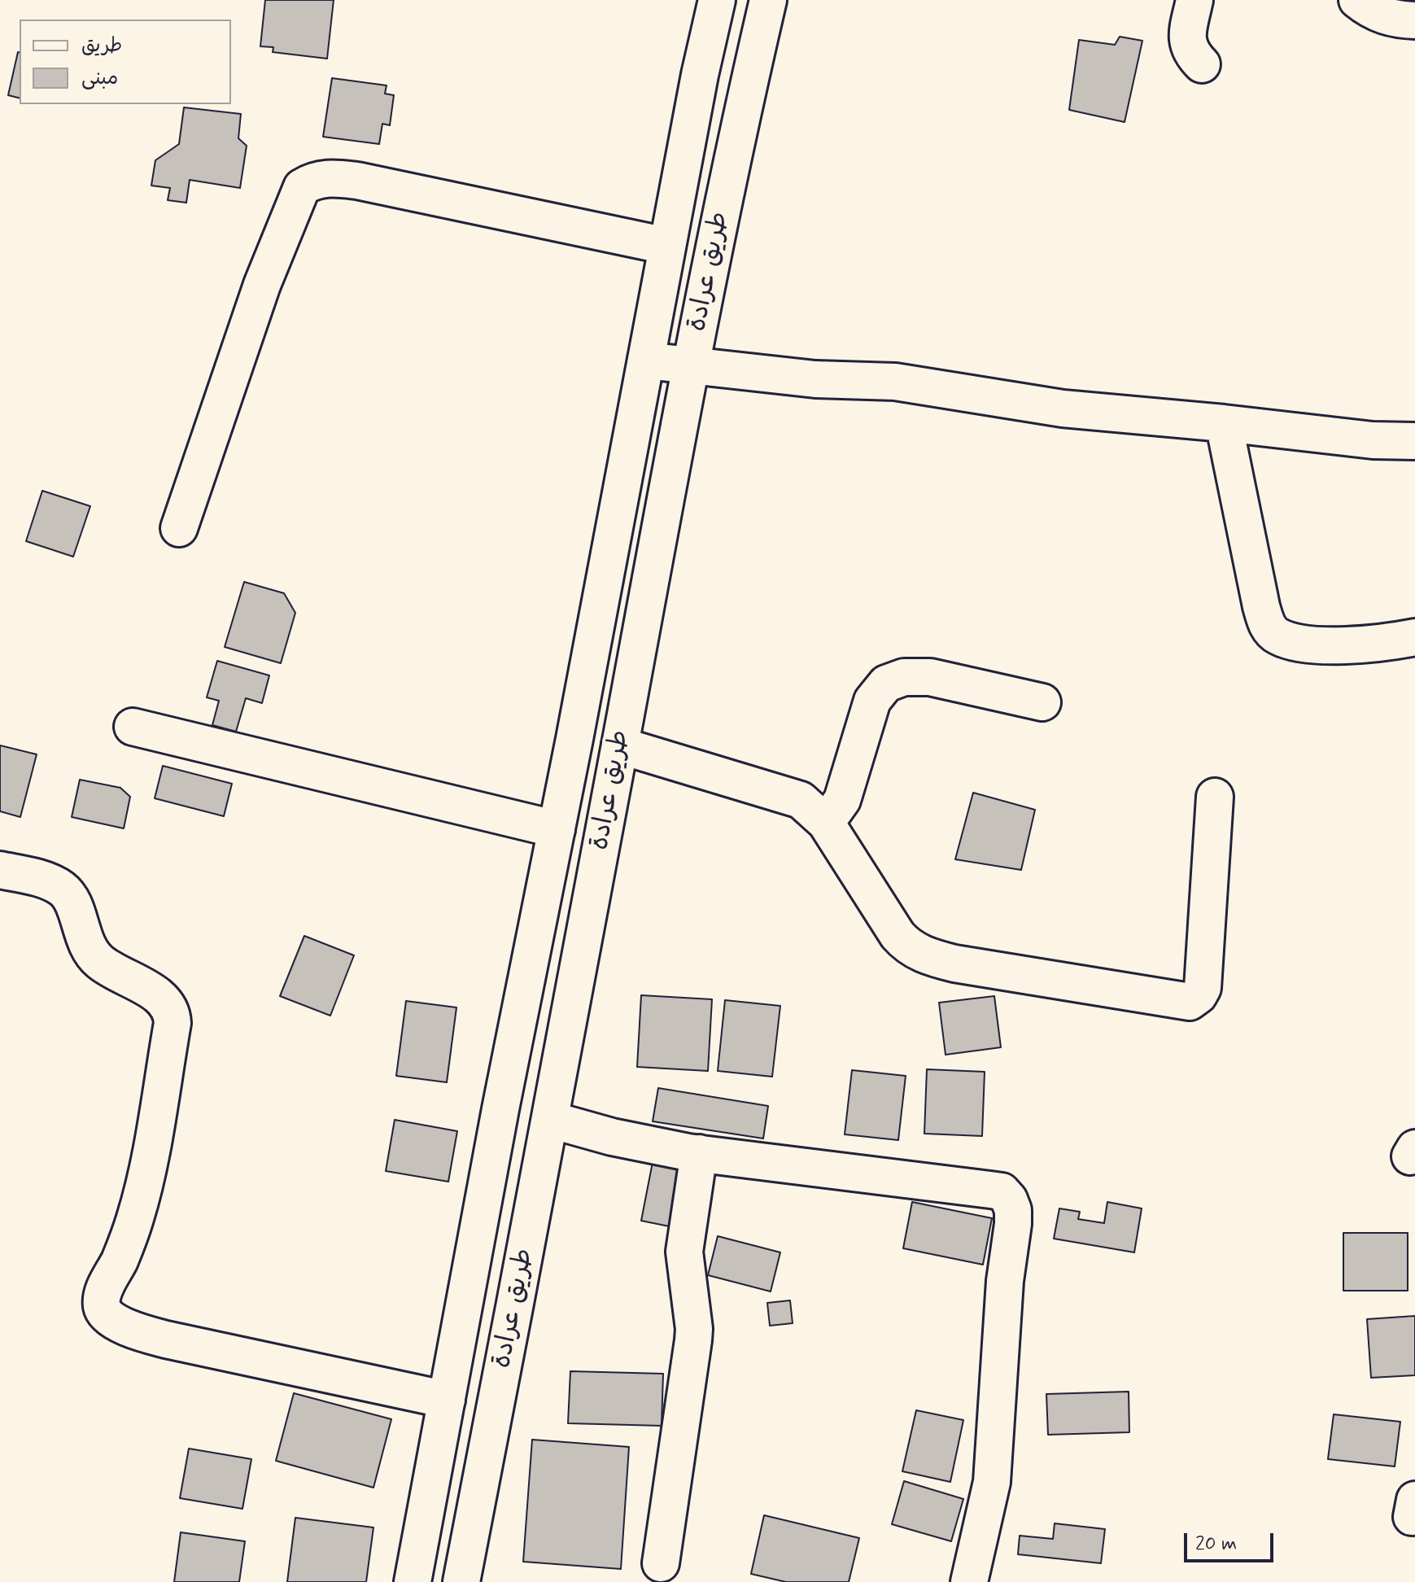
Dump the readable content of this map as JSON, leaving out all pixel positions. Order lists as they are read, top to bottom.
{
  "streets": {
    "street": ["طريق عرادة"]
  },
  "legend": ["طريق", "مبنى"],
  "scale_bar": "20 m"
}
